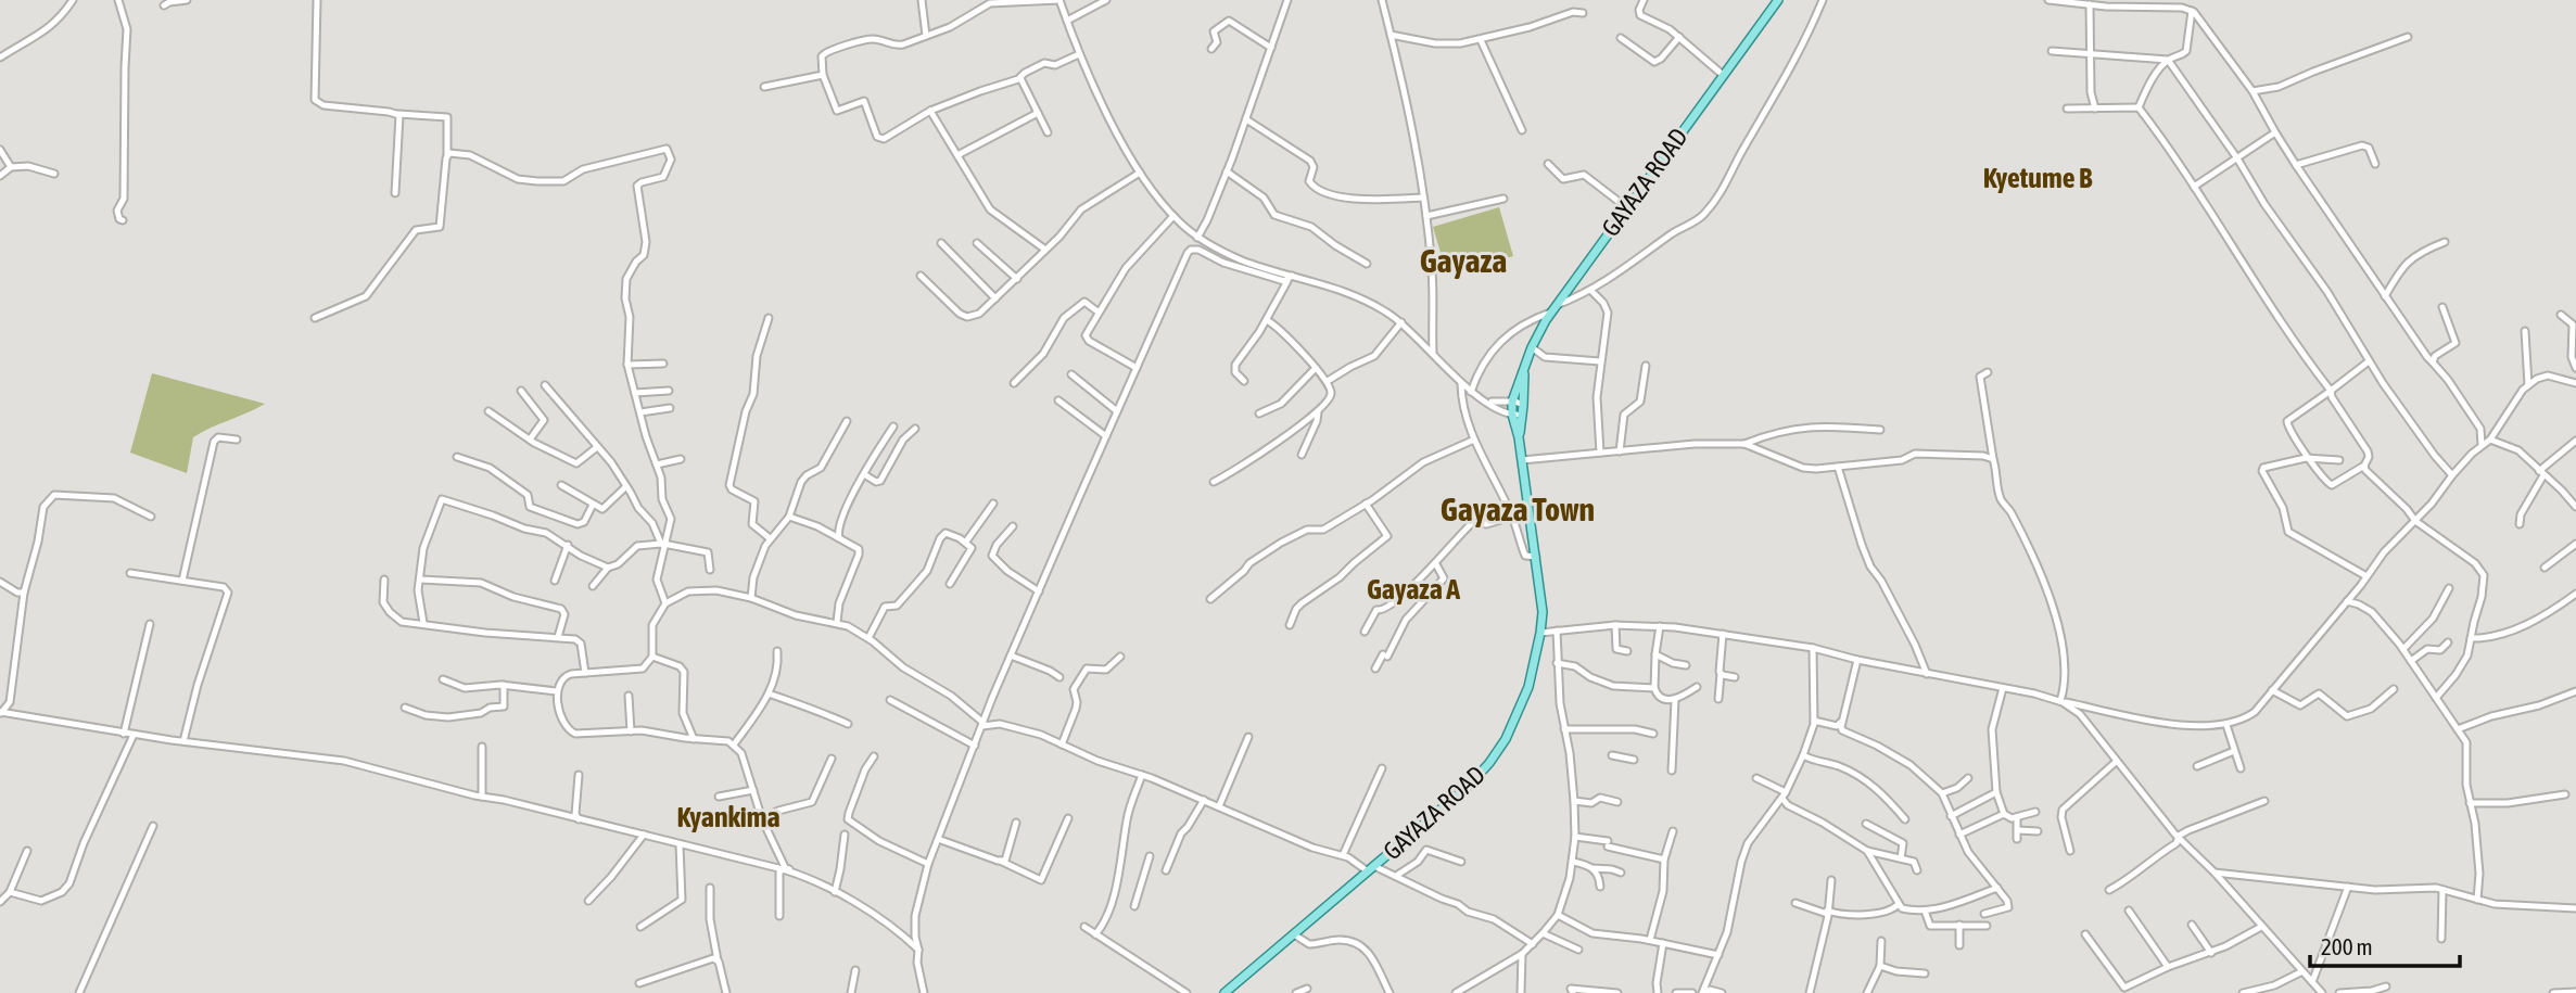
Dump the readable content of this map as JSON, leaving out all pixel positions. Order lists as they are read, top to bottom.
{
  "streets": {
    "main road": ["GAYAZA ROAD"]
  },
  "districts": [
    "Kyetume B",
    "Gayaza",
    "Gayaza Town",
    "Gayaza A",
    "Kyankima"
  ],
  "scale_bar": "200 m"
}
